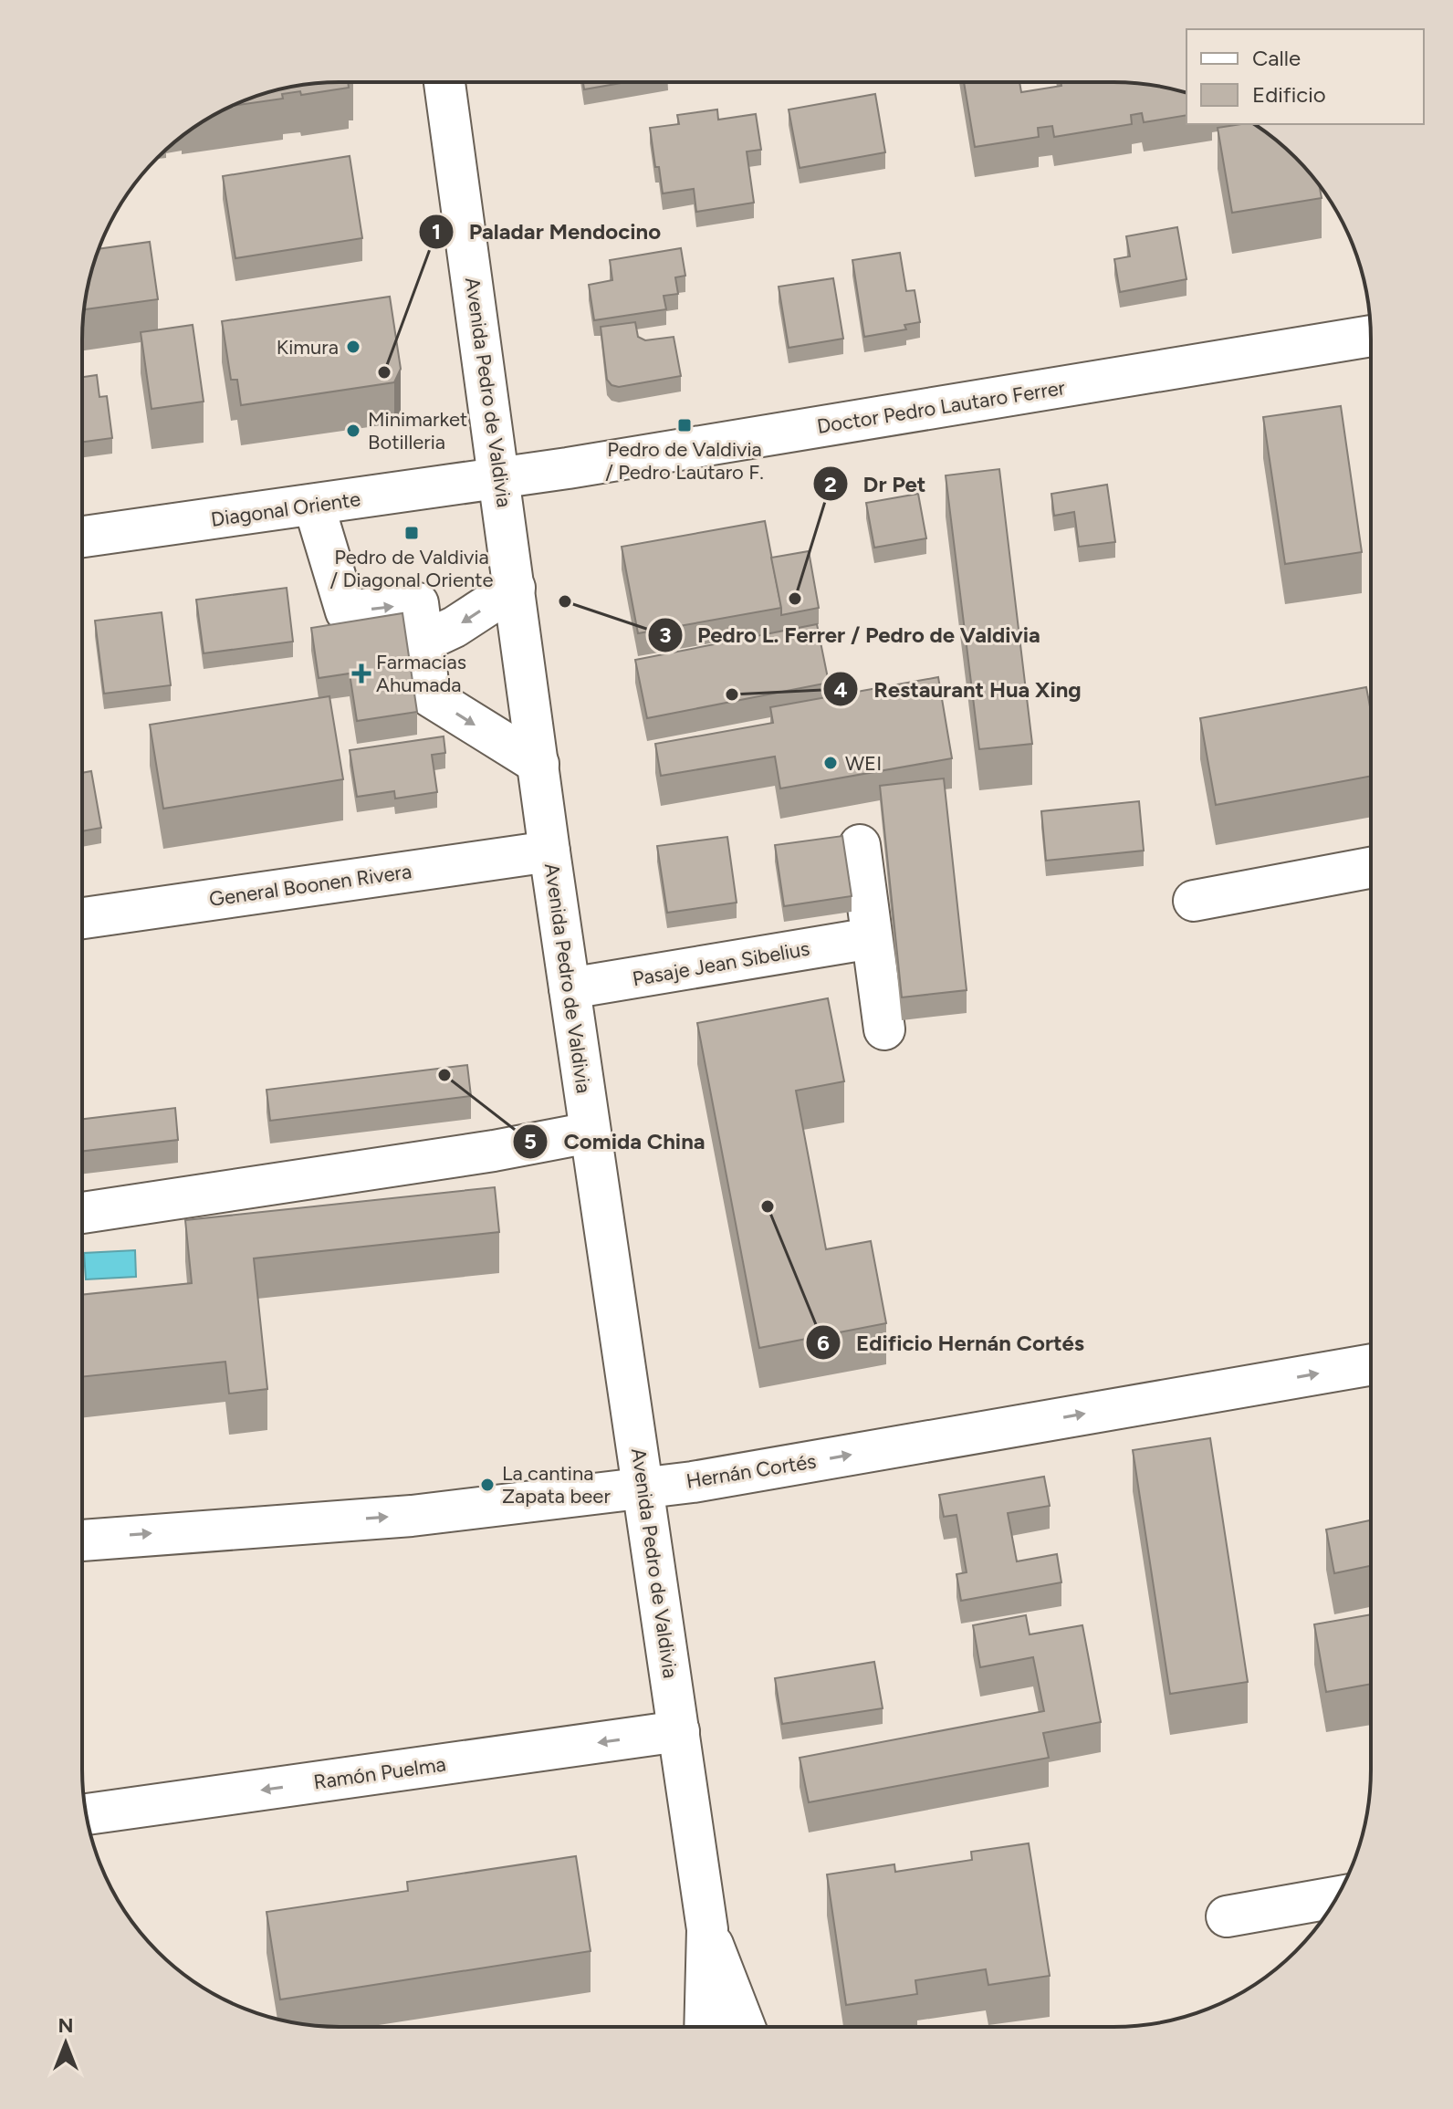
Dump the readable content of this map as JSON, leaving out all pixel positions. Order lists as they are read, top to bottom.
{
  "streets": {
    "main road": [
      "Avenida Pedro de Valdivia",
      "Doctor Pedro Lautaro Ferrer",
      "Diagonal Oriente",
      "General Boonen Rivera",
      "Pasaje Jean Sibelius",
      "Hernán Cortés",
      "Ramón Puelma"
    ]
  },
  "crossings": [
    ["Avenida Pedro de Valdivia", "Doctor Pedro Lautaro Ferrer"],
    ["Avenida Pedro de Valdivia", "Diagonal Oriente"],
    ["Avenida Pedro de Valdivia", "General Boonen Rivera"],
    ["Avenida Pedro de Valdivia", "Pasaje Jean Sibelius"],
    ["Avenida Pedro de Valdivia", "Hernán Cortés"],
    ["Avenida Pedro de Valdivia", "Ramón Puelma"],
    ["Doctor Pedro Lautaro Ferrer", "Diagonal Oriente"]
  ],
  "one_way": ["Ramón Puelma"],
  "places": {
    "other": [
      "Kimura",
      "Paladar Mendocino",
      "Minimarket Botilleria",
      "Dr Pet",
      "Pedro L. Ferrer / Pedro de Valdivia",
      "Restaurant Hua Xing",
      "WEI",
      "Comida China",
      "Edificio Hernán Cortés",
      "La cantina Zapata beer"
    ],
    "transit": ["Pedro de Valdivia / Pedro Lautaro F.", "Pedro de Valdivia / Diagonal Oriente"],
    "health": ["Farmacias Ahumada"]
  },
  "legend": ["Calle", "Edificio"],
  "north": "top"
}
